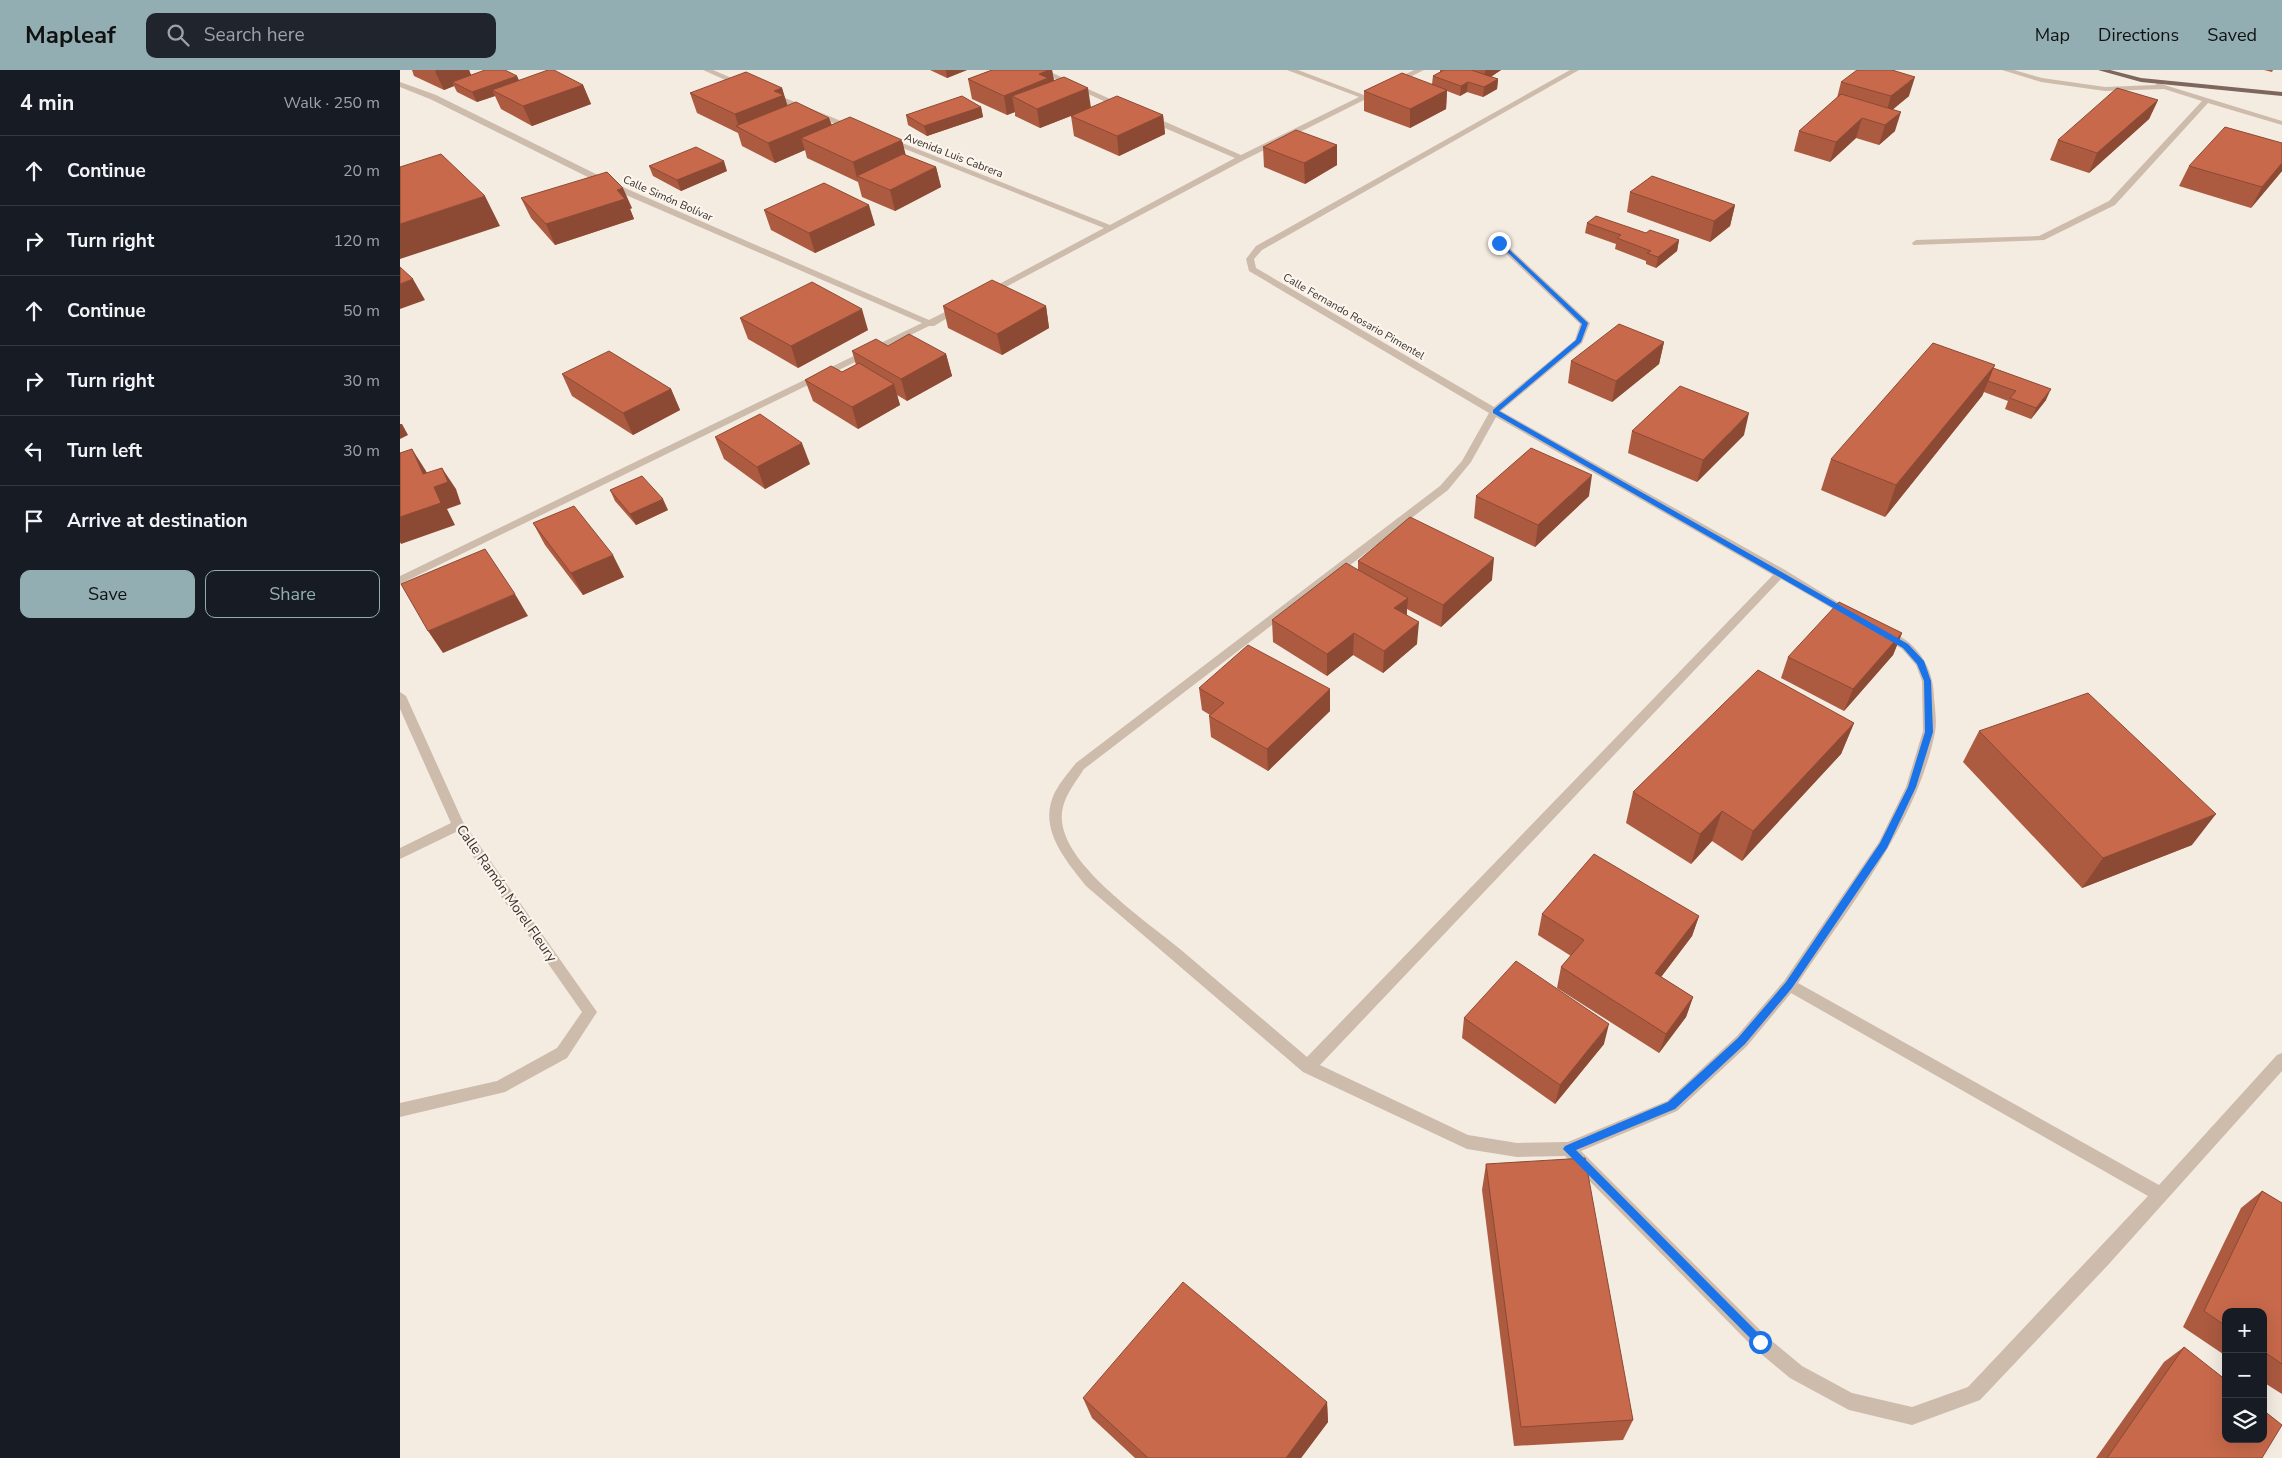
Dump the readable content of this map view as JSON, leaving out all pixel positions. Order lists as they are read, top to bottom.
{
  "streets": {
    "street": [
      "Avenida Luis Cabrera",
      "Calle Simón Bolívar",
      "Calle Fernando Rosario Pimentel",
      "Calle Ramón Morel Fleury"
    ]
  },
  "page": {
    "header": "Mapleaf",
    "search": "Search here",
    "nav": ["Map", "Directions", "Saved"],
    "heading": ["4 min", "Walk · 250 m"],
    "list": [
      ["Continue", "20 m"],
      ["Turn right", "120 m"],
      ["Continue", "50 m"],
      ["Turn right", "30 m"],
      ["Turn left", "30 m"],
      "Arrive at destination"
    ],
    "buttons": ["Save", "Share"],
    "map_buttons": ["+", "−"]
  }
}
